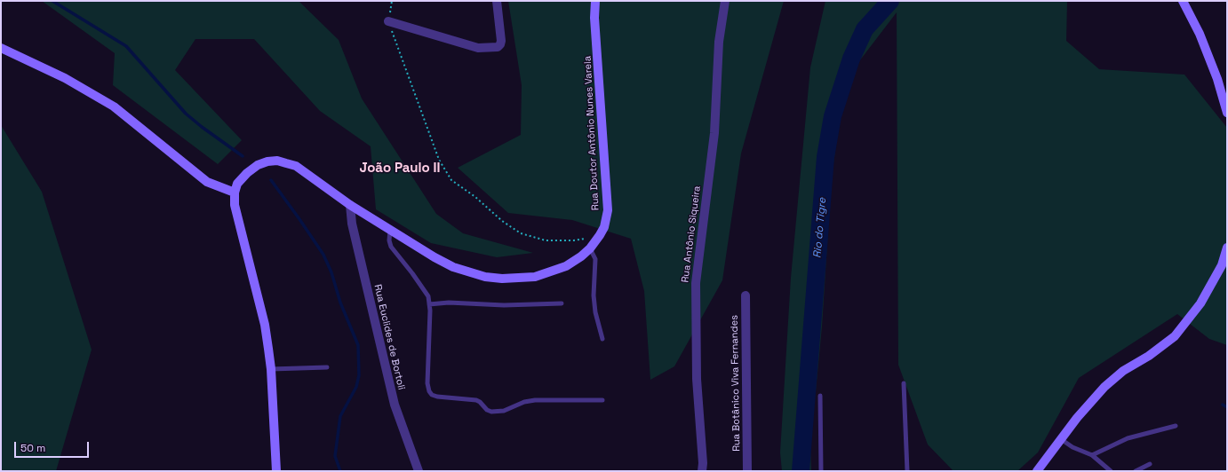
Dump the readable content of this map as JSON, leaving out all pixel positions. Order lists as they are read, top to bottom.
{
  "streets": {
    "street": [
      "Rua Doutor Antônio Nunes Varela",
      "Rua Antônio Siqueira",
      "Rua Euclides de Bortoli",
      "Rua Botânico Viva Fernandes"
    ]
  },
  "crossings": [
    ["Rua Doutor Antônio Nunes Varela", "Rua Euclides de Bortoli"]
  ],
  "districts": ["João Paulo II"],
  "water": ["Rio do Tigre"],
  "scale_bar": "50 m"
}
